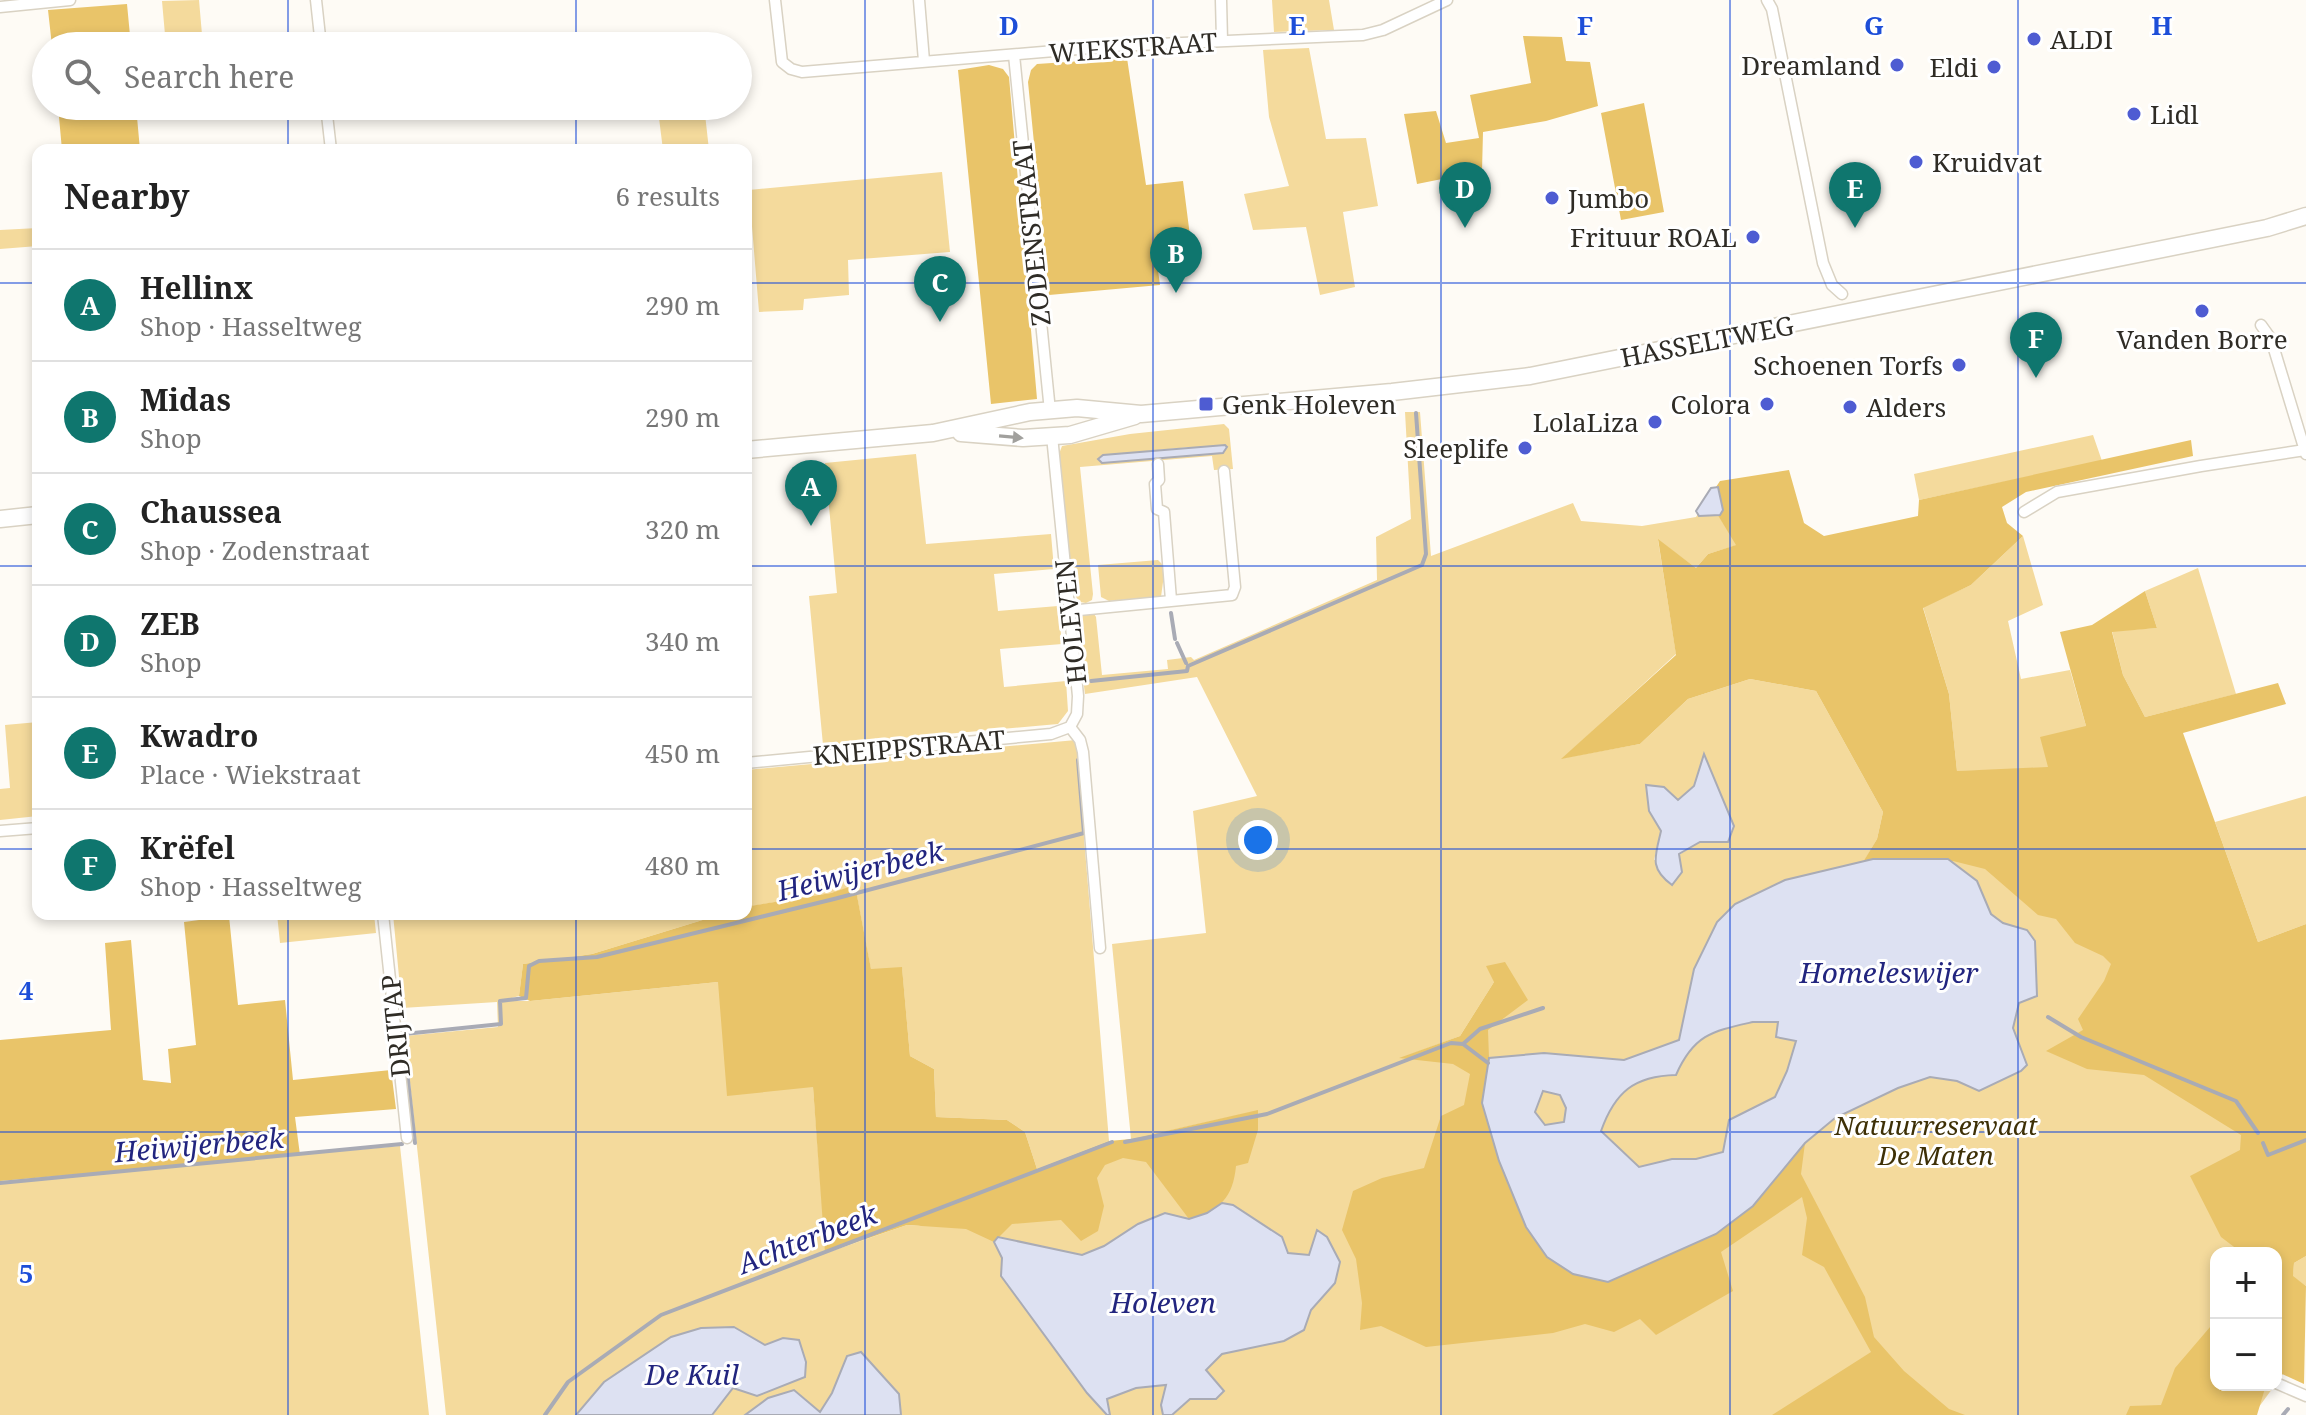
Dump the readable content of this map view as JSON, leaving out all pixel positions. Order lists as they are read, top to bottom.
{
  "streets": {
    "main road": ["HASSELTWEG"],
    "street": [
      "WIEKSTRAAT",
      "ZODENSTRAAT",
      "HOLEVEN",
      "KNEIPPSTRAAT",
      "DRIJTAP"
    ]
  },
  "crossings": [
    ["WIEKSTRAAT", "ZODENSTRAAT"],
    ["ZODENSTRAAT", "HASSELTWEG"],
    ["HASSELTWEG", "HOLEVEN"],
    ["HOLEVEN", "KNEIPPSTRAAT"]
  ],
  "water": [
    "Heiwijerbeek",
    "Homeleswijer",
    "Achterbeek",
    "Holeven",
    "De Kuil"
  ],
  "parks": ["Natuurreservaat De Maten"],
  "places": {
    "other": [
      "ALDI",
      "Dreamland",
      "Eldi",
      "Lidl",
      "Kruidvat",
      "Jumbo",
      "Frituur ROAL",
      "Vanden Borre",
      "Schoenen Torfs",
      "Colora",
      "Alders",
      "LolaLiza",
      "Sleeplife"
    ],
    "transit": ["Genk Holeven"]
  },
  "page": {
    "search": "Search here",
    "heading": ["Nearby", "6 results"],
    "pins": [
      "D",
      "E",
      "B",
      "C",
      "F",
      "A"
    ],
    "list": [
      {
        "mark": "A",
        "name": "Hellinx",
        "note": "Shop · Hasseltweg",
        "value": "290 m"
      },
      {
        "mark": "B",
        "name": "Midas",
        "note": "Shop",
        "value": "290 m"
      },
      {
        "mark": "C",
        "name": "Chaussea",
        "note": "Shop · Zodenstraat",
        "value": "320 m"
      },
      {
        "mark": "D",
        "name": "ZEB",
        "note": "Shop",
        "value": "340 m"
      },
      {
        "mark": "E",
        "name": "Kwadro",
        "note": "Place · Wiekstraat",
        "value": "450 m"
      },
      {
        "mark": "F",
        "name": "Krëfel",
        "note": "Shop · Hasseltweg",
        "value": "480 m"
      }
    ],
    "map_buttons": ["+", "−"]
  },
  "grid": {
    "columns": [
      "D",
      "E",
      "F",
      "G",
      "H"
    ],
    "rows": ["4", "5"]
  }
}
